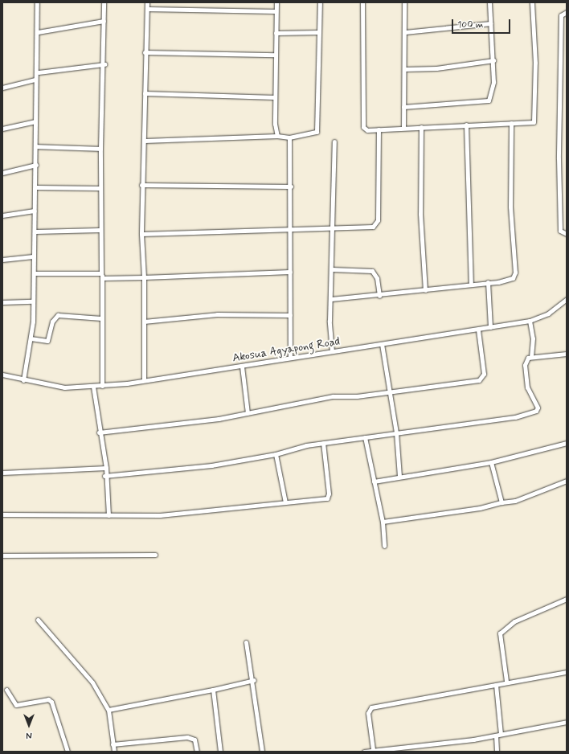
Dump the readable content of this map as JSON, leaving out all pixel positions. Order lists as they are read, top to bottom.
{
  "streets": {
    "street": ["Akosua Agyapong Road"]
  },
  "scale_bar": "100 m",
  "north": "bottom"
}
